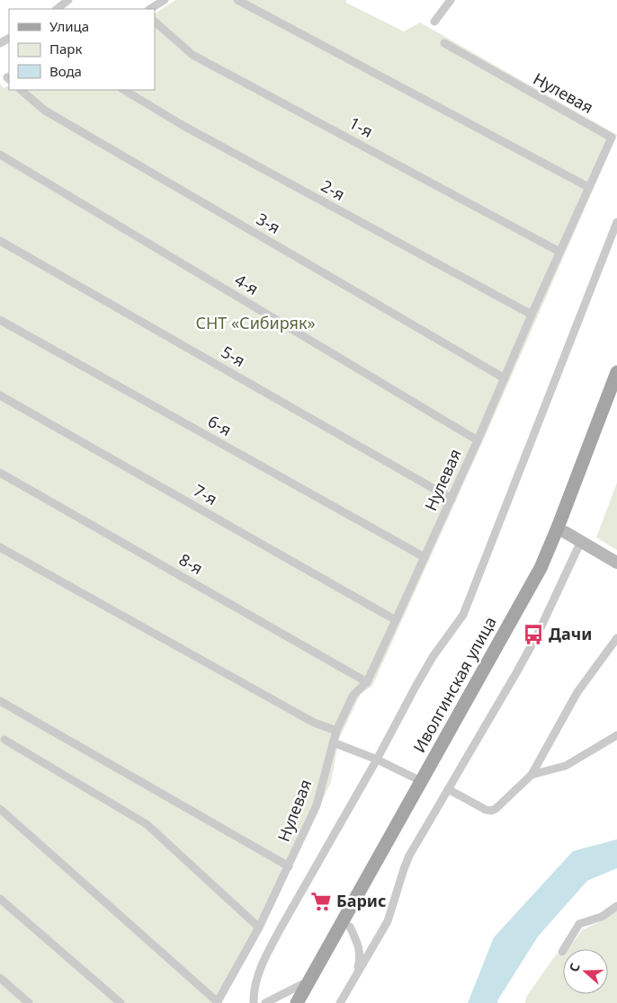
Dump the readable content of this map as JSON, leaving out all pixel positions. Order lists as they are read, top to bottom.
{
  "streets": {
    "main road": ["Иволгинская улица"],
    "street": [
      "Нулевая",
      "1-я",
      "2-я",
      "3-я",
      "4-я",
      "5-я",
      "6-я",
      "7-я",
      "8-я"
    ]
  },
  "crossings": [
    ["Нулевая", "1-я"],
    ["Нулевая", "2-я"],
    ["Нулевая", "3-я"],
    ["Нулевая", "4-я"],
    ["Нулевая", "5-я"],
    ["Нулевая", "6-я"],
    ["Нулевая", "7-я"],
    ["Нулевая", "8-я"]
  ],
  "parks": ["СНТ «Сибиряк»"],
  "places": {
    "bus stop": ["Дачи"],
    "supermarket": ["Барис"]
  },
  "legend": ["Улица", "Парк", "Вода"],
  "north": "left"
}
